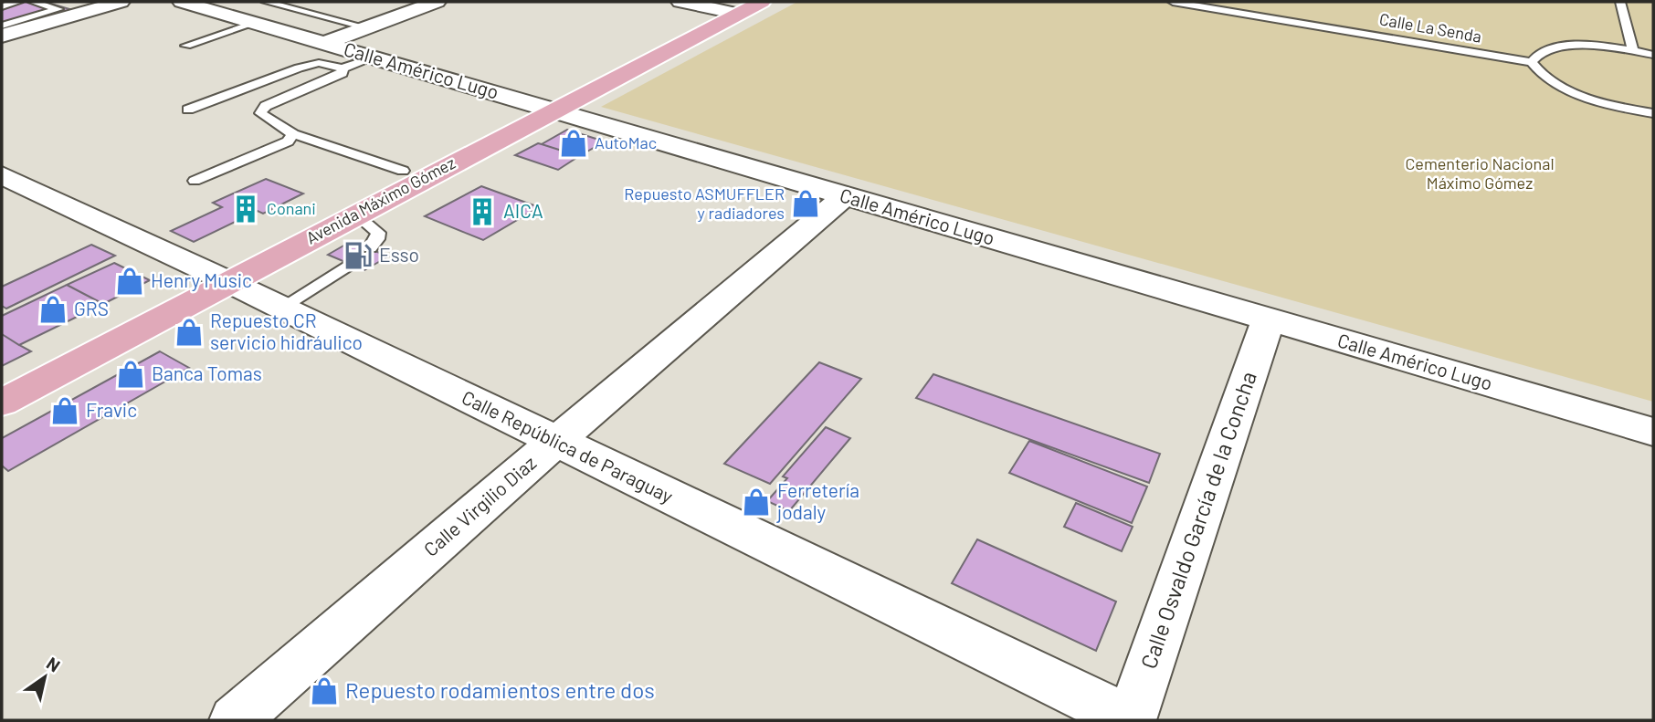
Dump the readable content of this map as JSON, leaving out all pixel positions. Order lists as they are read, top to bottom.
{
  "streets": {
    "main road": ["Avenida Máximo Gómez"],
    "street": [
      "Calle Américo Lugo",
      "Calle República de Paraguay",
      "Calle Virgilio Diaz",
      "Calle Osvaldo García de la Concha"
    ],
    "lane": ["Calle La Senda"]
  },
  "crossings": [
    ["Calle Américo Lugo", "Avenida Máximo Gómez"],
    ["Calle Américo Lugo", "Calle Virgilio Diaz"],
    ["Calle Américo Lugo", "Calle Osvaldo García de la Concha"],
    ["Avenida Máximo Gómez", "Calle República de Paraguay"],
    ["Calle República de Paraguay", "Calle Virgilio Diaz"],
    ["Calle República de Paraguay", "Calle Osvaldo García de la Concha"]
  ],
  "parks": ["Cementerio Nacional Máximo Gómez"],
  "places": {
    "shop": [
      "AutoMac",
      "Repuesto ASMUFFLER y radiadores",
      "Henry Music",
      "GRS",
      "Repuesto CR servicio hidráulico",
      "Banca Tomas",
      "Fravic",
      "Ferretería jodaly",
      "Repuesto rodamientos entre dos"
    ],
    "building": ["Conani", "AICA"],
    "fuel station": ["Esso"]
  },
  "north": "top right"
}
